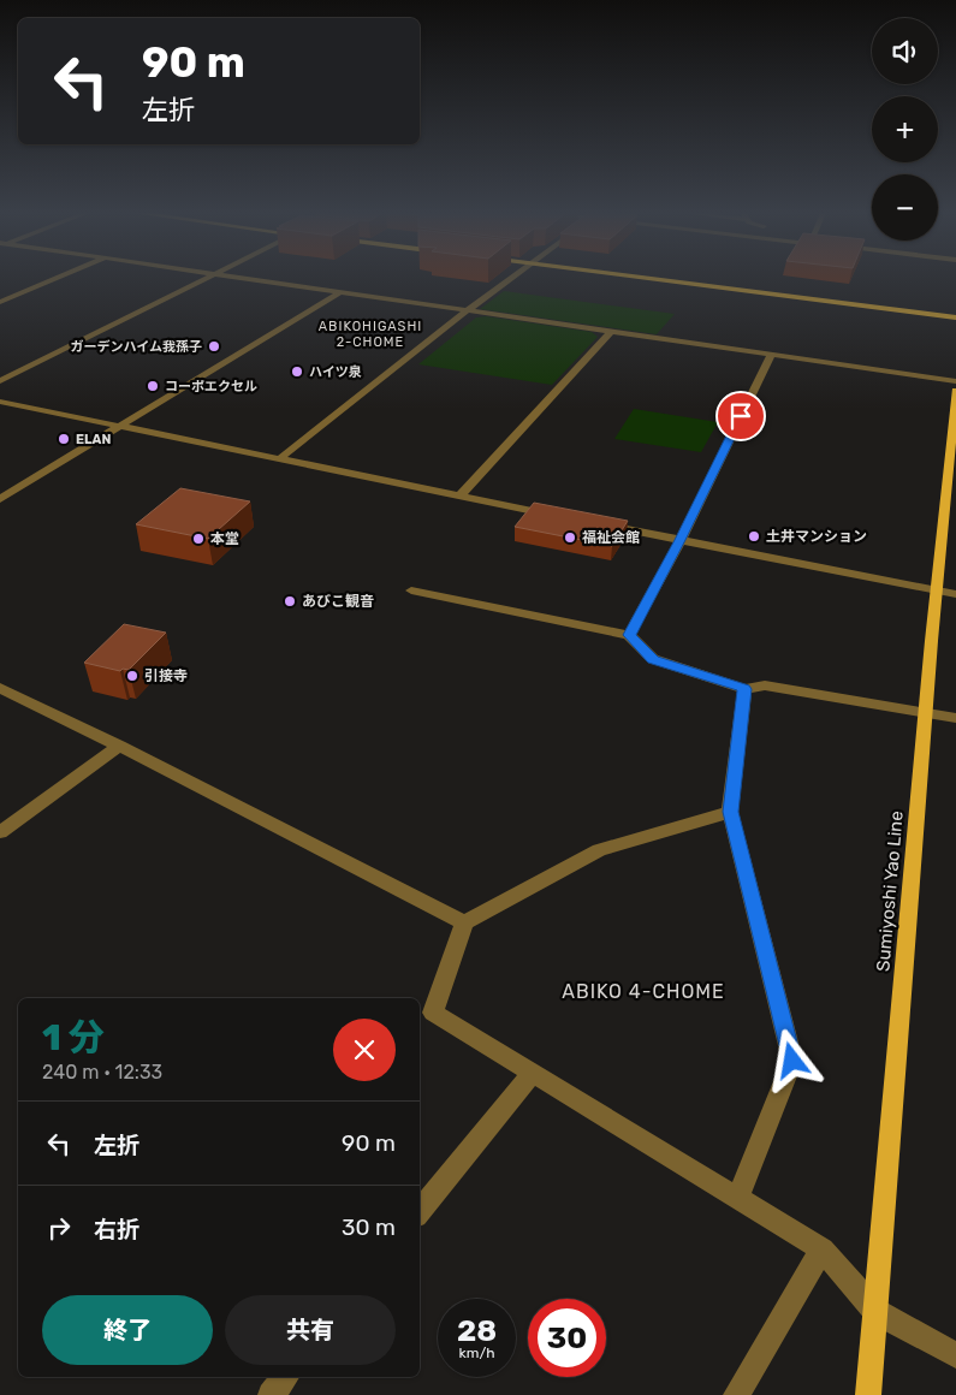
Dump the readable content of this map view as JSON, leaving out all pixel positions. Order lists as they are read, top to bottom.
{
  "streets": {
    "main road": ["Sumiyoshi Yao Line"]
  },
  "districts": ["ABIKOHIGASHI 2-CHOME", "ABIKO 4-CHOME"],
  "places": [
    "ガーデンハイム我孫子",
    "ハイツ泉",
    "コーポエクセル",
    "ELAN",
    "土井マンション",
    "福祉会館",
    "本堂",
    "あびこ観音",
    "引接寺"
  ],
  "page": {
    "map_buttons": ["+", "−"],
    "turn": ["90 m", "左折"],
    "heading": ["1 分", "240 m · 12:33"],
    "list": [
      {
        "name": "左折",
        "value": "90 m"
      },
      {
        "name": "右折",
        "value": "30 m"
      }
    ],
    "buttons": ["終了", "共有"],
    "speed": "28 km/h",
    "limit": "30"
  }
}
